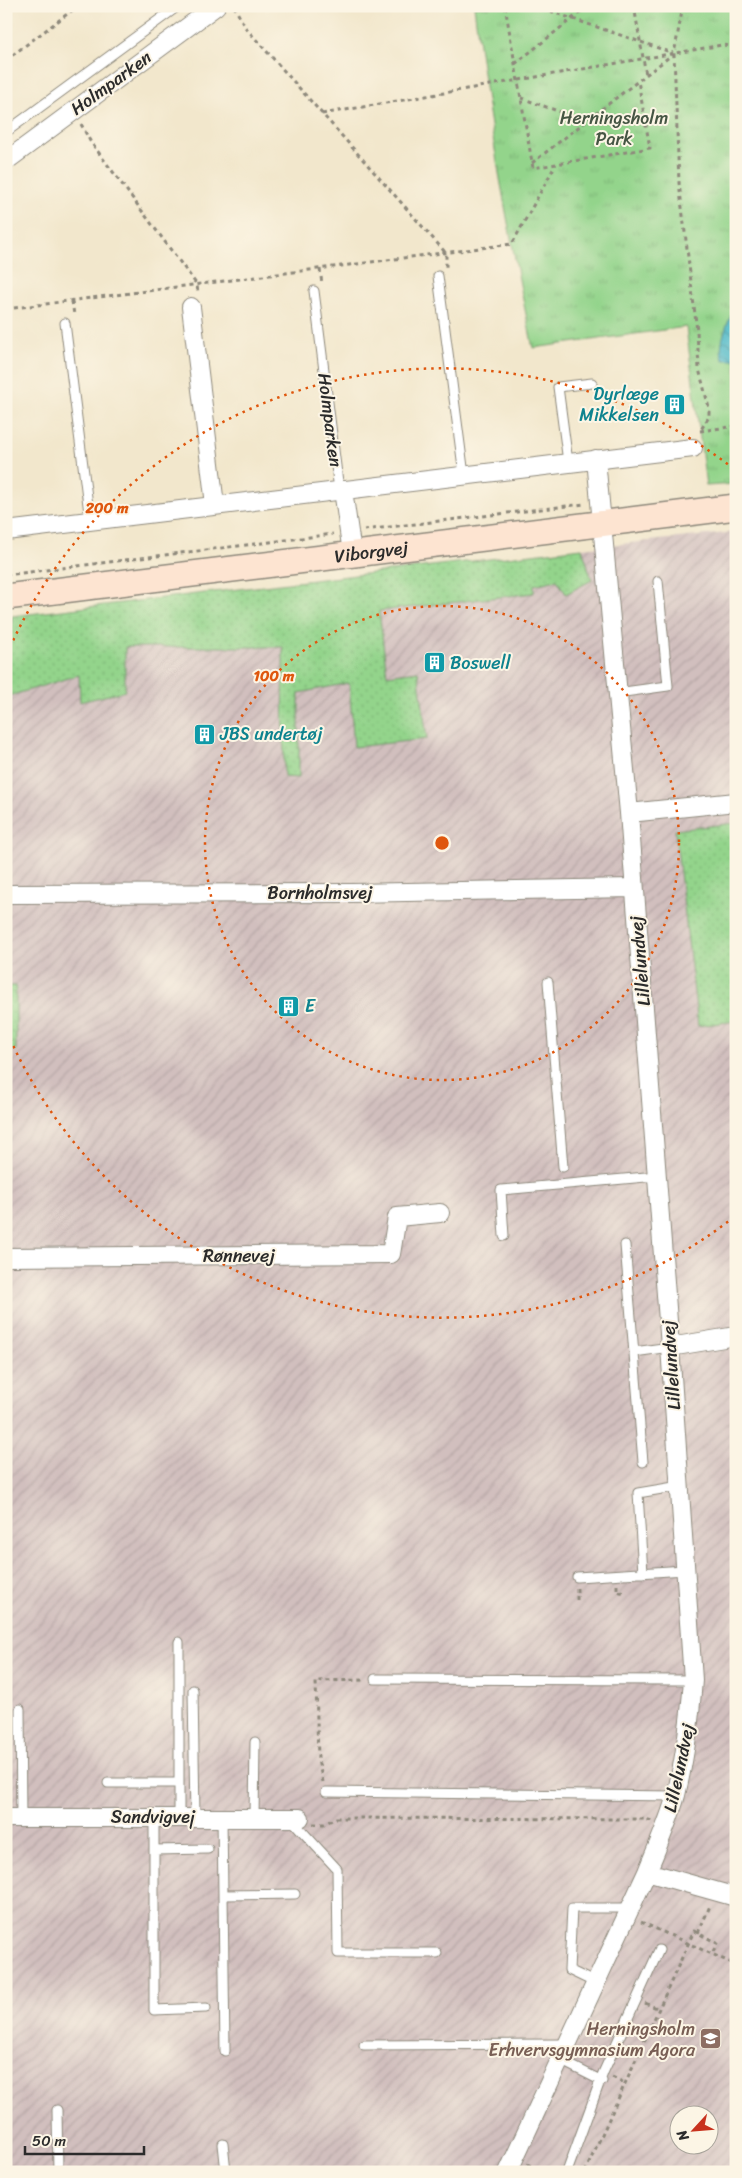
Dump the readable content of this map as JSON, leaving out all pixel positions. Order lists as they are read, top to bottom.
{
  "streets": {
    "street": [
      "Holmparken",
      "Viborgvej",
      "Bornholmsvej",
      "Lillelundvej",
      "Rønnevej",
      "Sandvigvej"
    ]
  },
  "crossings": [
    ["Holmparken", "Viborgvej"],
    ["Viborgvej", "Lillelundvej"],
    ["Bornholmsvej", "Lillelundvej"]
  ],
  "parks": ["Herningsholm Park"],
  "places": {
    "building": [
      "Dyrlæge Mikkelsen",
      "Boswell",
      "JBS undertøj",
      "E"
    ],
    "school or university": ["Herningsholm Erhvervsgymnasium Agora"]
  },
  "scale_bar": "50 m",
  "north": "bottom left",
  "rings": ["200 m", "100 m"]
}
